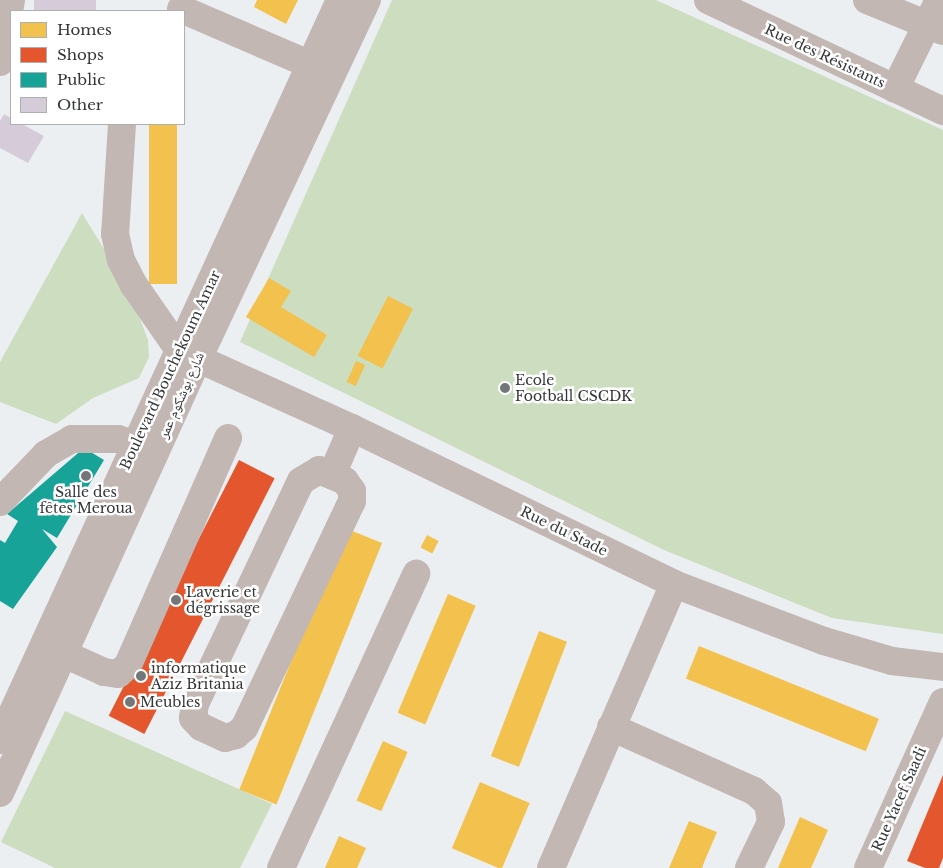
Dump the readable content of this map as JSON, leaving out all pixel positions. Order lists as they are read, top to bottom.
{
  "streets": {
    "street": [
      "Rue des Résistants",
      "Boulevard Bouchekoum Amar",
      "شارع بوشكوم عمر",
      "Rue du Stade",
      "Rue Yacef Saadi"
    ]
  },
  "crossings": [
    ["Boulevard Bouchekoum Amar", "شارع بوشكوم عمر"],
    ["Boulevard Bouchekoum Amar", "Rue du Stade"],
    ["شارع بوشكوم عمر", "Rue du Stade"]
  ],
  "places": [
    "Ecole Football CSCDK",
    "Salle des fêtes Meroua",
    "Laverie et dégrissage",
    "informatique Aziz Britania",
    "Meubles"
  ],
  "legend": [
    "Homes",
    "Shops",
    "Public",
    "Other"
  ]
}
